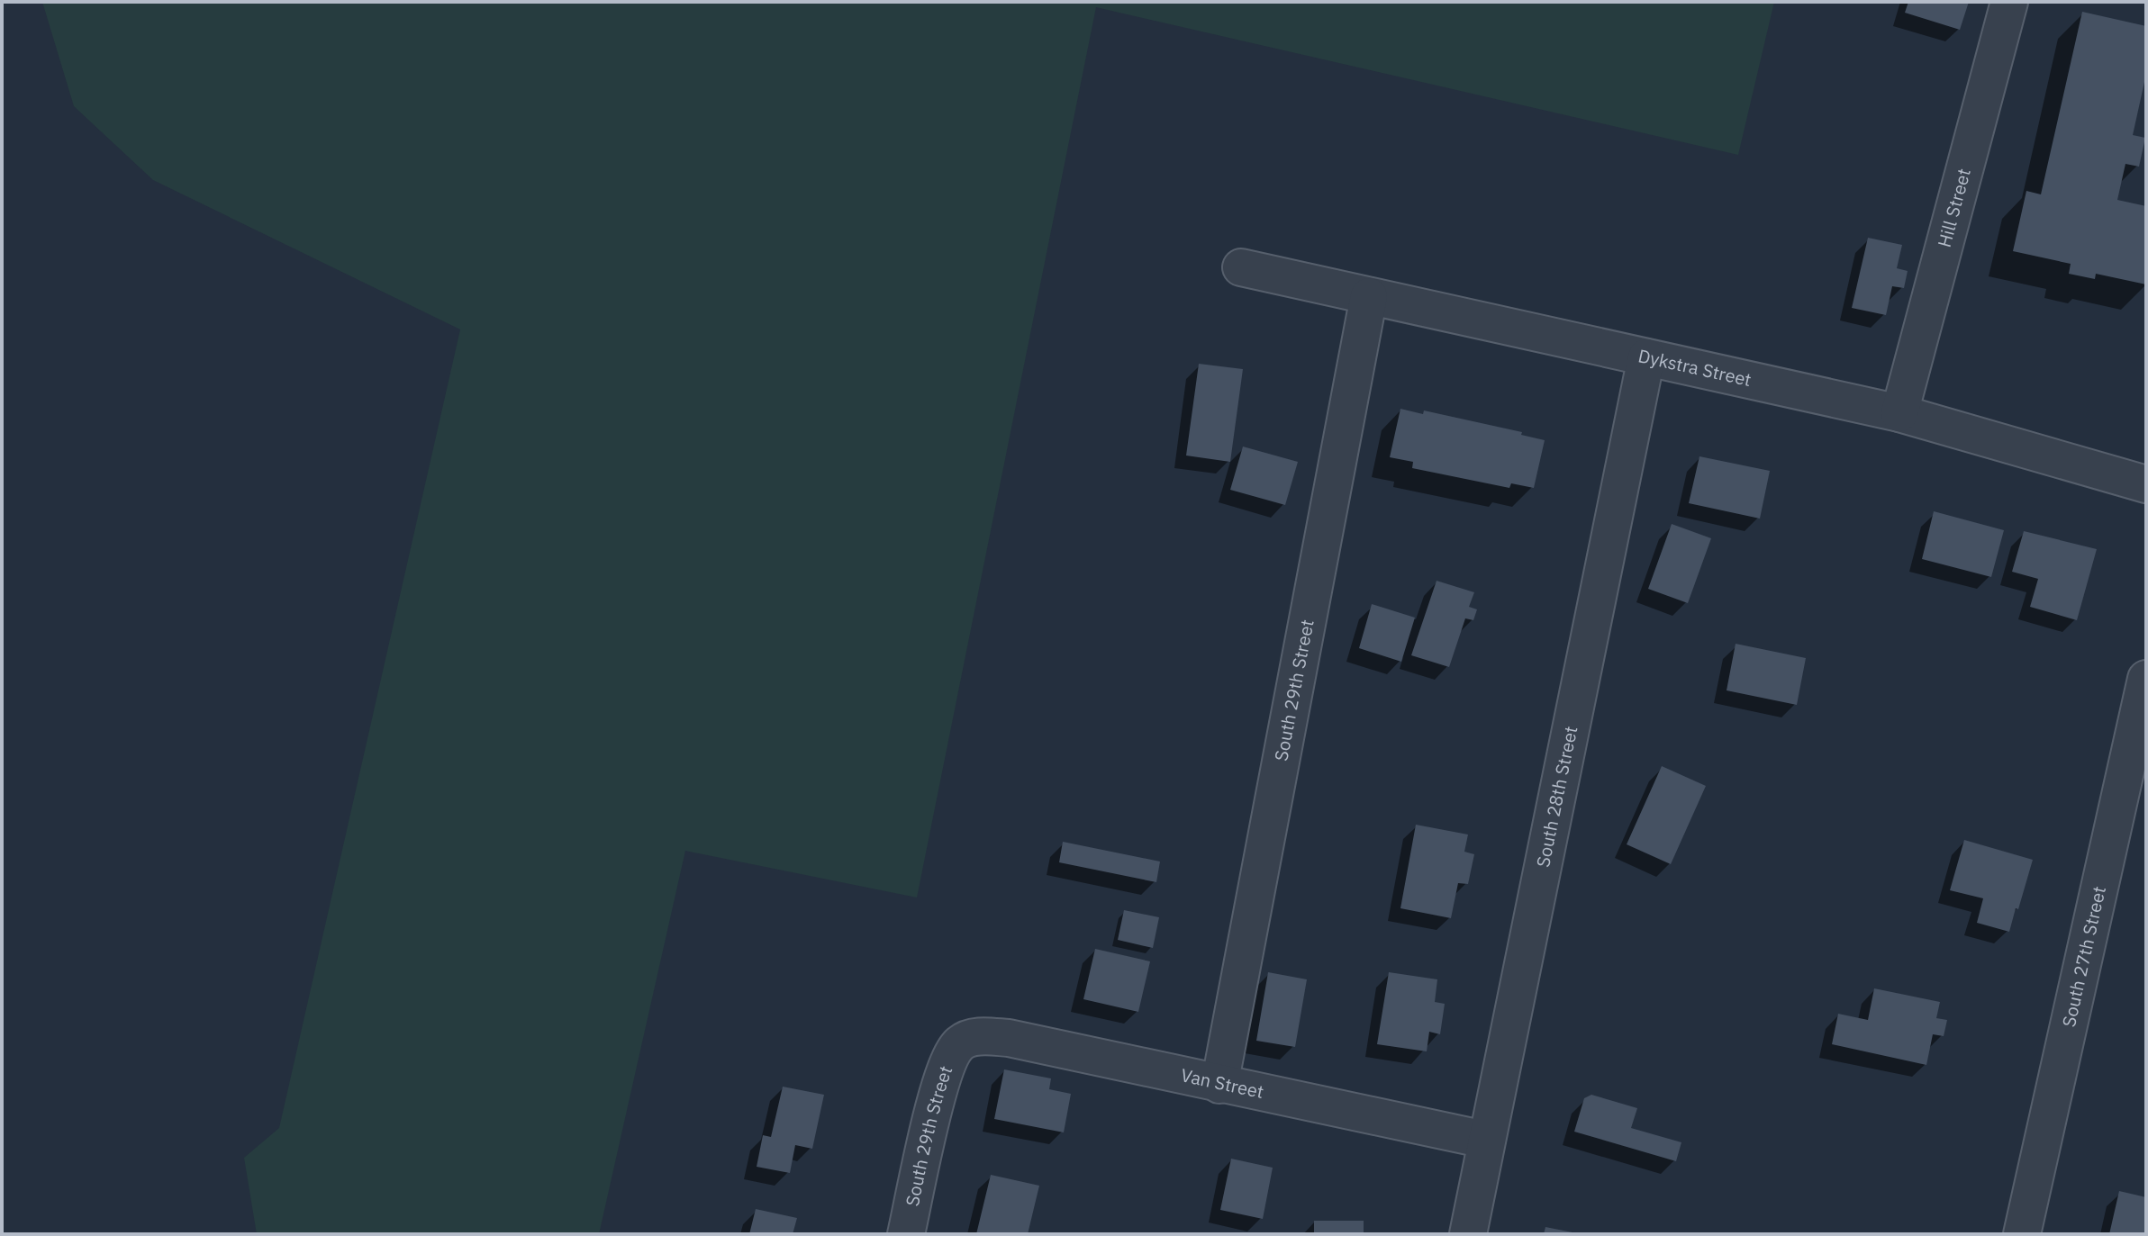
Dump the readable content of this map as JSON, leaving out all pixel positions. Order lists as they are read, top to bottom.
{
  "streets": {
    "street": [
      "Hill Street",
      "Dykstra Street",
      "South 29th Street",
      "South 28th Street",
      "South 27th Street",
      "Van Street"
    ]
  },
  "crossings": [
    ["Hill Street", "Dykstra Street"],
    ["Dykstra Street", "South 29th Street"],
    ["Dykstra Street", "South 28th Street"],
    ["South 29th Street", "Van Street"],
    ["South 28th Street", "Van Street"]
  ]
}
